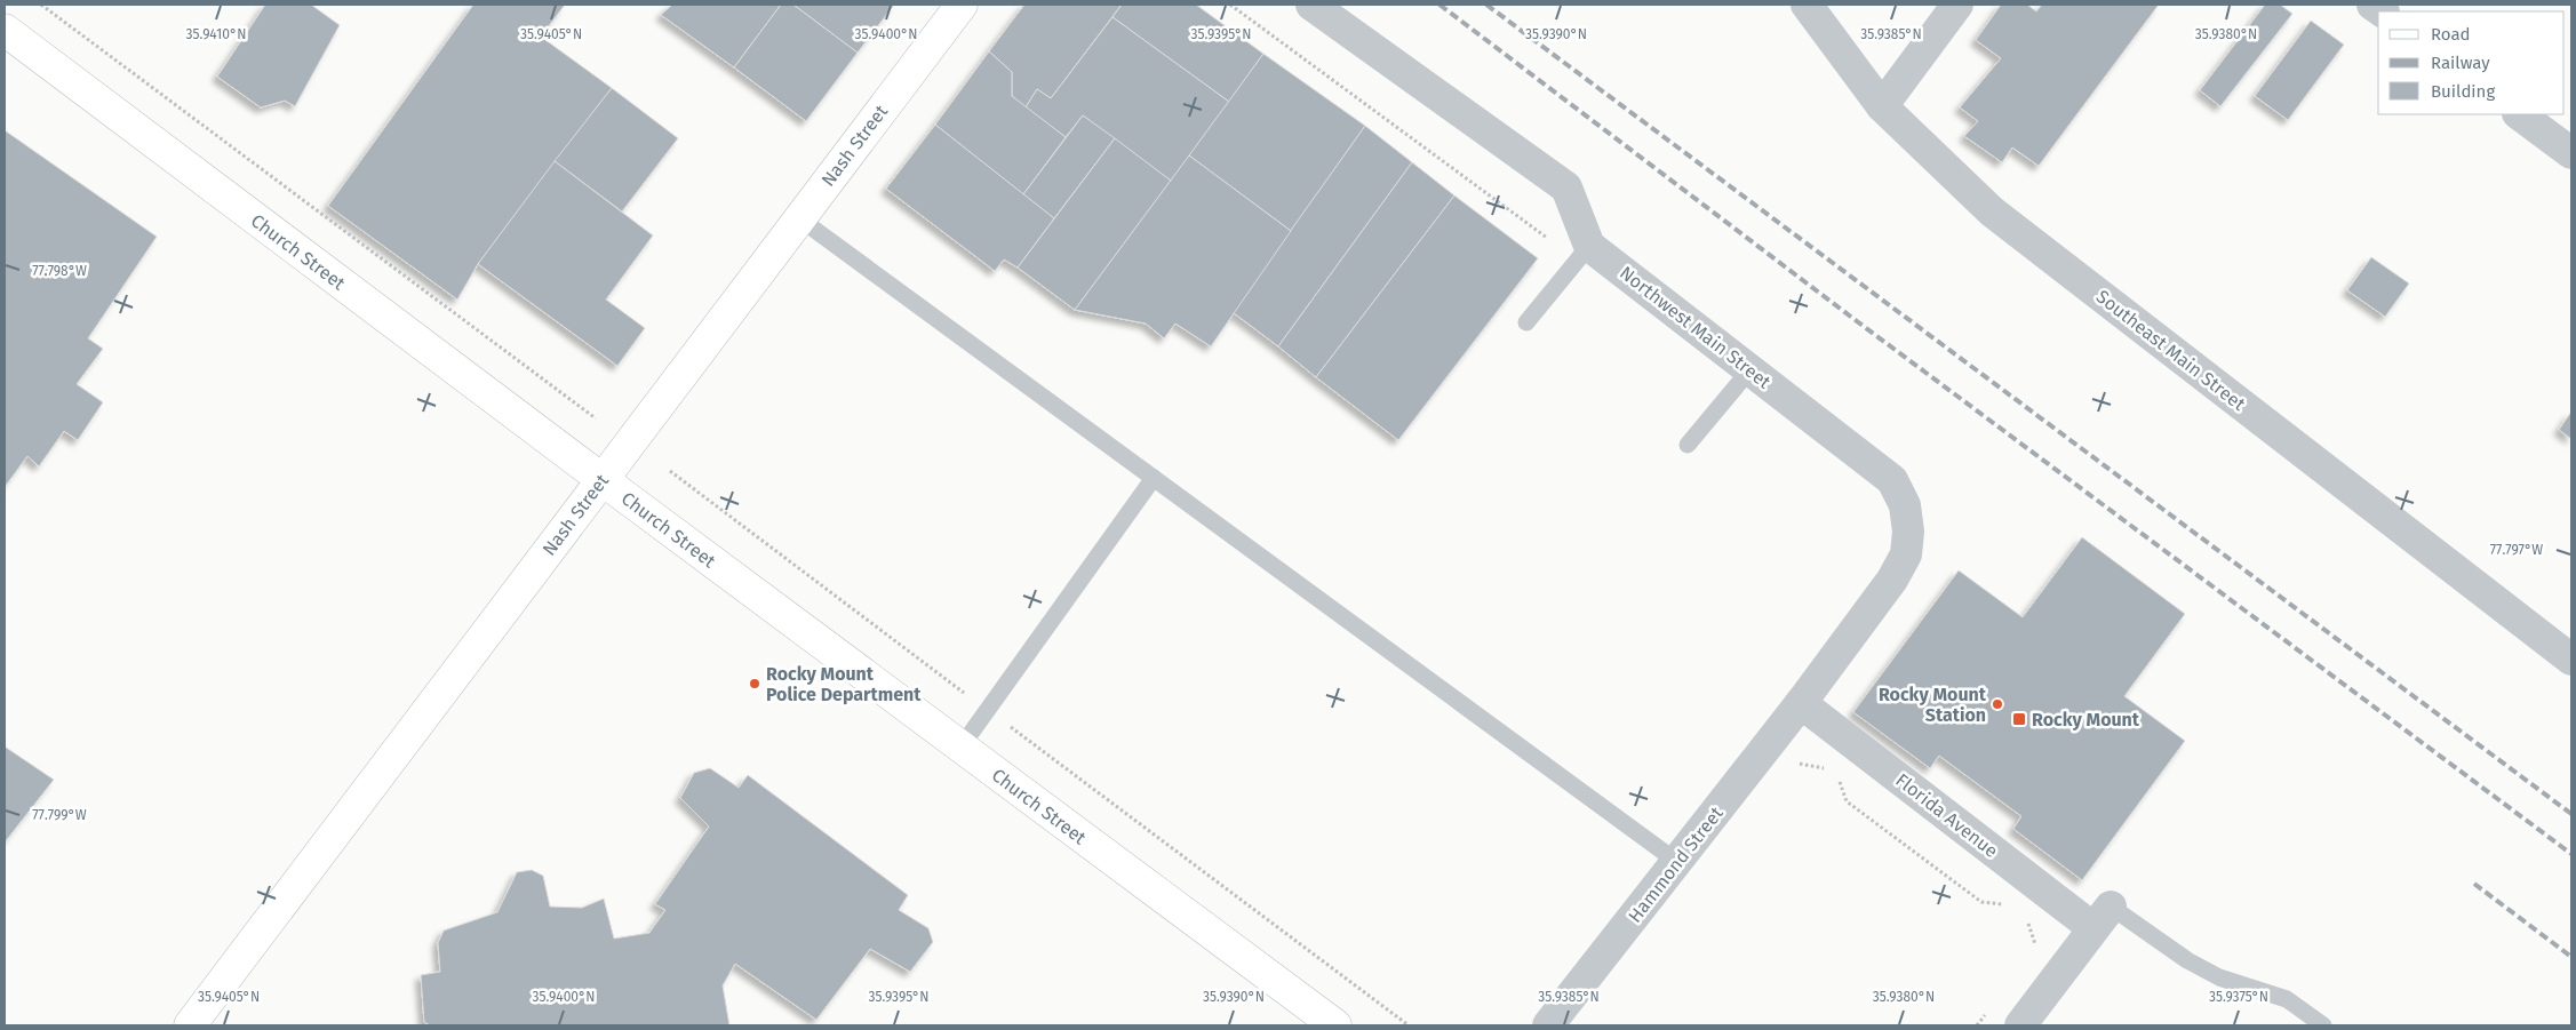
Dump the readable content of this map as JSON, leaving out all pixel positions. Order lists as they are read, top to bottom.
{
  "streets": {
    "main road": ["Nash Street", "Church Street"],
    "street": [
      "Northwest Main Street",
      "Southeast Main Street",
      "Florida Avenue",
      "Hammond Street"
    ]
  },
  "crossings": [
    ["Nash Street", "Church Street"],
    ["Northwest Main Street", "Florida Avenue"],
    ["Northwest Main Street", "Hammond Street"],
    ["Florida Avenue", "Hammond Street"]
  ],
  "places": {
    "other": ["Rocky Mount Police Department", "Rocky Mount Station"],
    "transit": ["Rocky Mount"]
  },
  "legend": ["Road", "Railway", "Building"],
  "coordinates": [
    "35.9410°N",
    "35.9405°N",
    "35.9400°N",
    "35.9395°N",
    "35.9390°N",
    "35.9385°N",
    "35.9380°N",
    "77.798°W",
    "77.797°W",
    "77.799°W",
    "35.9375°N"
  ]
}
